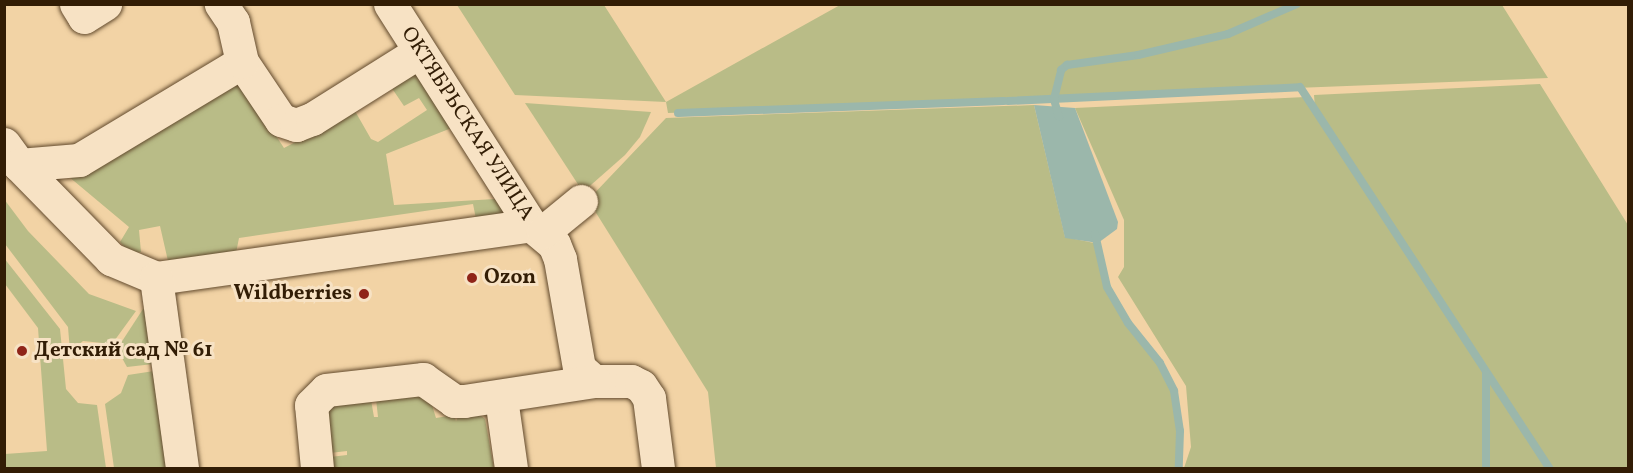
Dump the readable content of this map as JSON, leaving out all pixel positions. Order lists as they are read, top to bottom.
{
  "streets": {
    "street": ["ОКТЯБРЬСКАЯ УЛИЦА"]
  },
  "places": ["Ozon", "Wildberries", "Детский сад № 61"]
}
